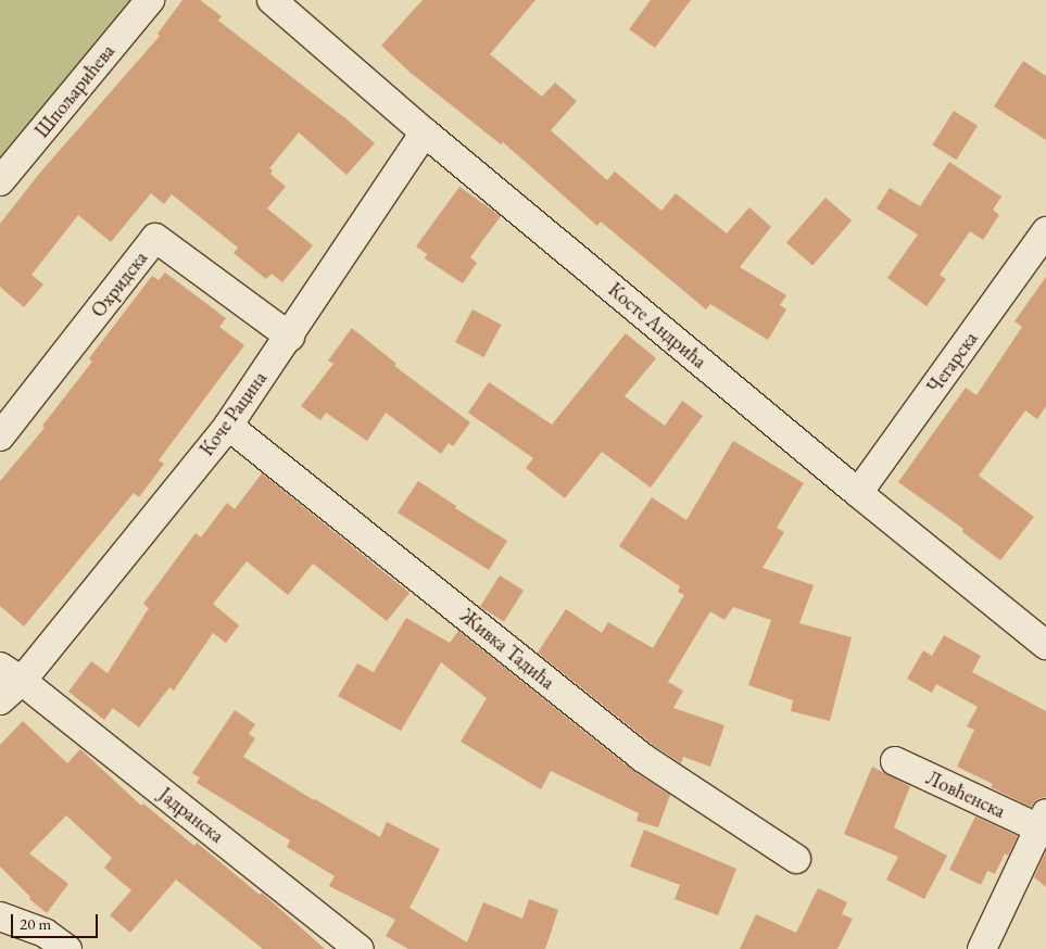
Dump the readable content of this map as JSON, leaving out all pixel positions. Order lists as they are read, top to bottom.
{
  "streets": {
    "street": [
      "Шпољарићева",
      "Охридска",
      "Косте Андрића",
      "Чегарска",
      "Коче Рацина",
      "Живка Тадића",
      "Ловћенска",
      "Јадранска"
    ]
  },
  "crossings": [
    ["Охридска", "Коче Рацина"],
    ["Косте Андрића", "Чегарска"],
    ["Косте Андрића", "Коче Рацина"],
    ["Коче Рацина", "Живка Тадића"],
    ["Коче Рацина", "Јадранска"]
  ],
  "scale_bar": "20 m"
}
